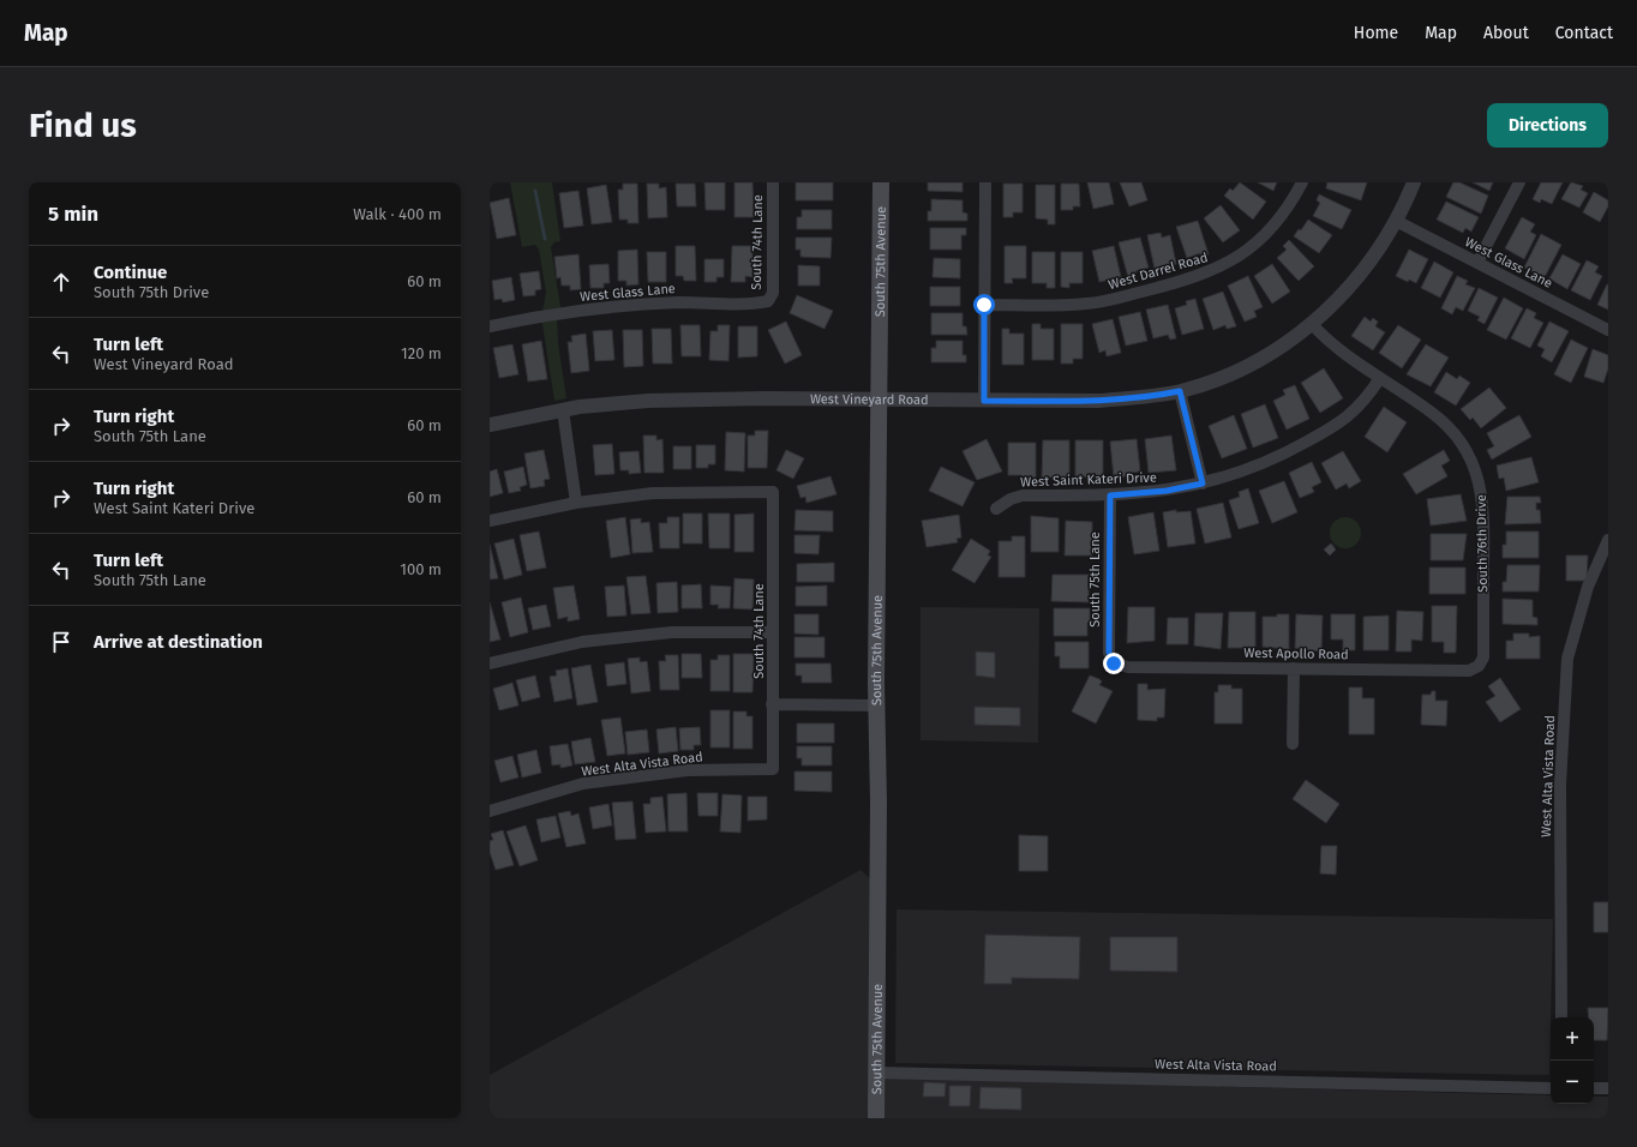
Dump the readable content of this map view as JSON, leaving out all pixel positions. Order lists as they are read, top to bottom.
{
  "streets": {
    "main road": ["South 75th Avenue"],
    "street": [
      "South 74th Lane",
      "West Glass Lane",
      "West Darrel Road",
      "West Vineyard Road",
      "West Saint Kateri Drive",
      "South 76th Drive",
      "South 75th Lane",
      "West Apollo Road",
      "West Alta Vista Road"
    ]
  },
  "crossings": [
    ["South 74th Lane", "West Glass Lane"],
    ["South 74th Lane", "West Alta Vista Road"],
    ["South 75th Avenue", "West Vineyard Road"],
    ["South 75th Avenue", "West Alta Vista Road"],
    ["West Vineyard Road", "South 76th Drive"],
    ["West Saint Kateri Drive", "South 76th Drive"],
    ["West Saint Kateri Drive", "South 75th Lane"],
    ["South 76th Drive", "West Apollo Road"],
    ["South 75th Lane", "West Apollo Road"]
  ],
  "page": {
    "header": "Map",
    "nav": [
      "Home",
      "Map",
      "About",
      "Contact"
    ],
    "buttons": "Directions",
    "title": "Find us",
    "heading": ["5 min", "Walk · 400 m"],
    "list": [
      ["Continue", "South 75th Drive", "60 m"],
      ["Turn left", "West Vineyard Road", "120 m"],
      ["Turn right", "South 75th Lane", "60 m"],
      ["Turn right", "West Saint Kateri Drive", "60 m"],
      ["Turn left", "South 75th Lane", "100 m"],
      "Arrive at destination"
    ],
    "map_buttons": ["+", "−"]
  }
}
